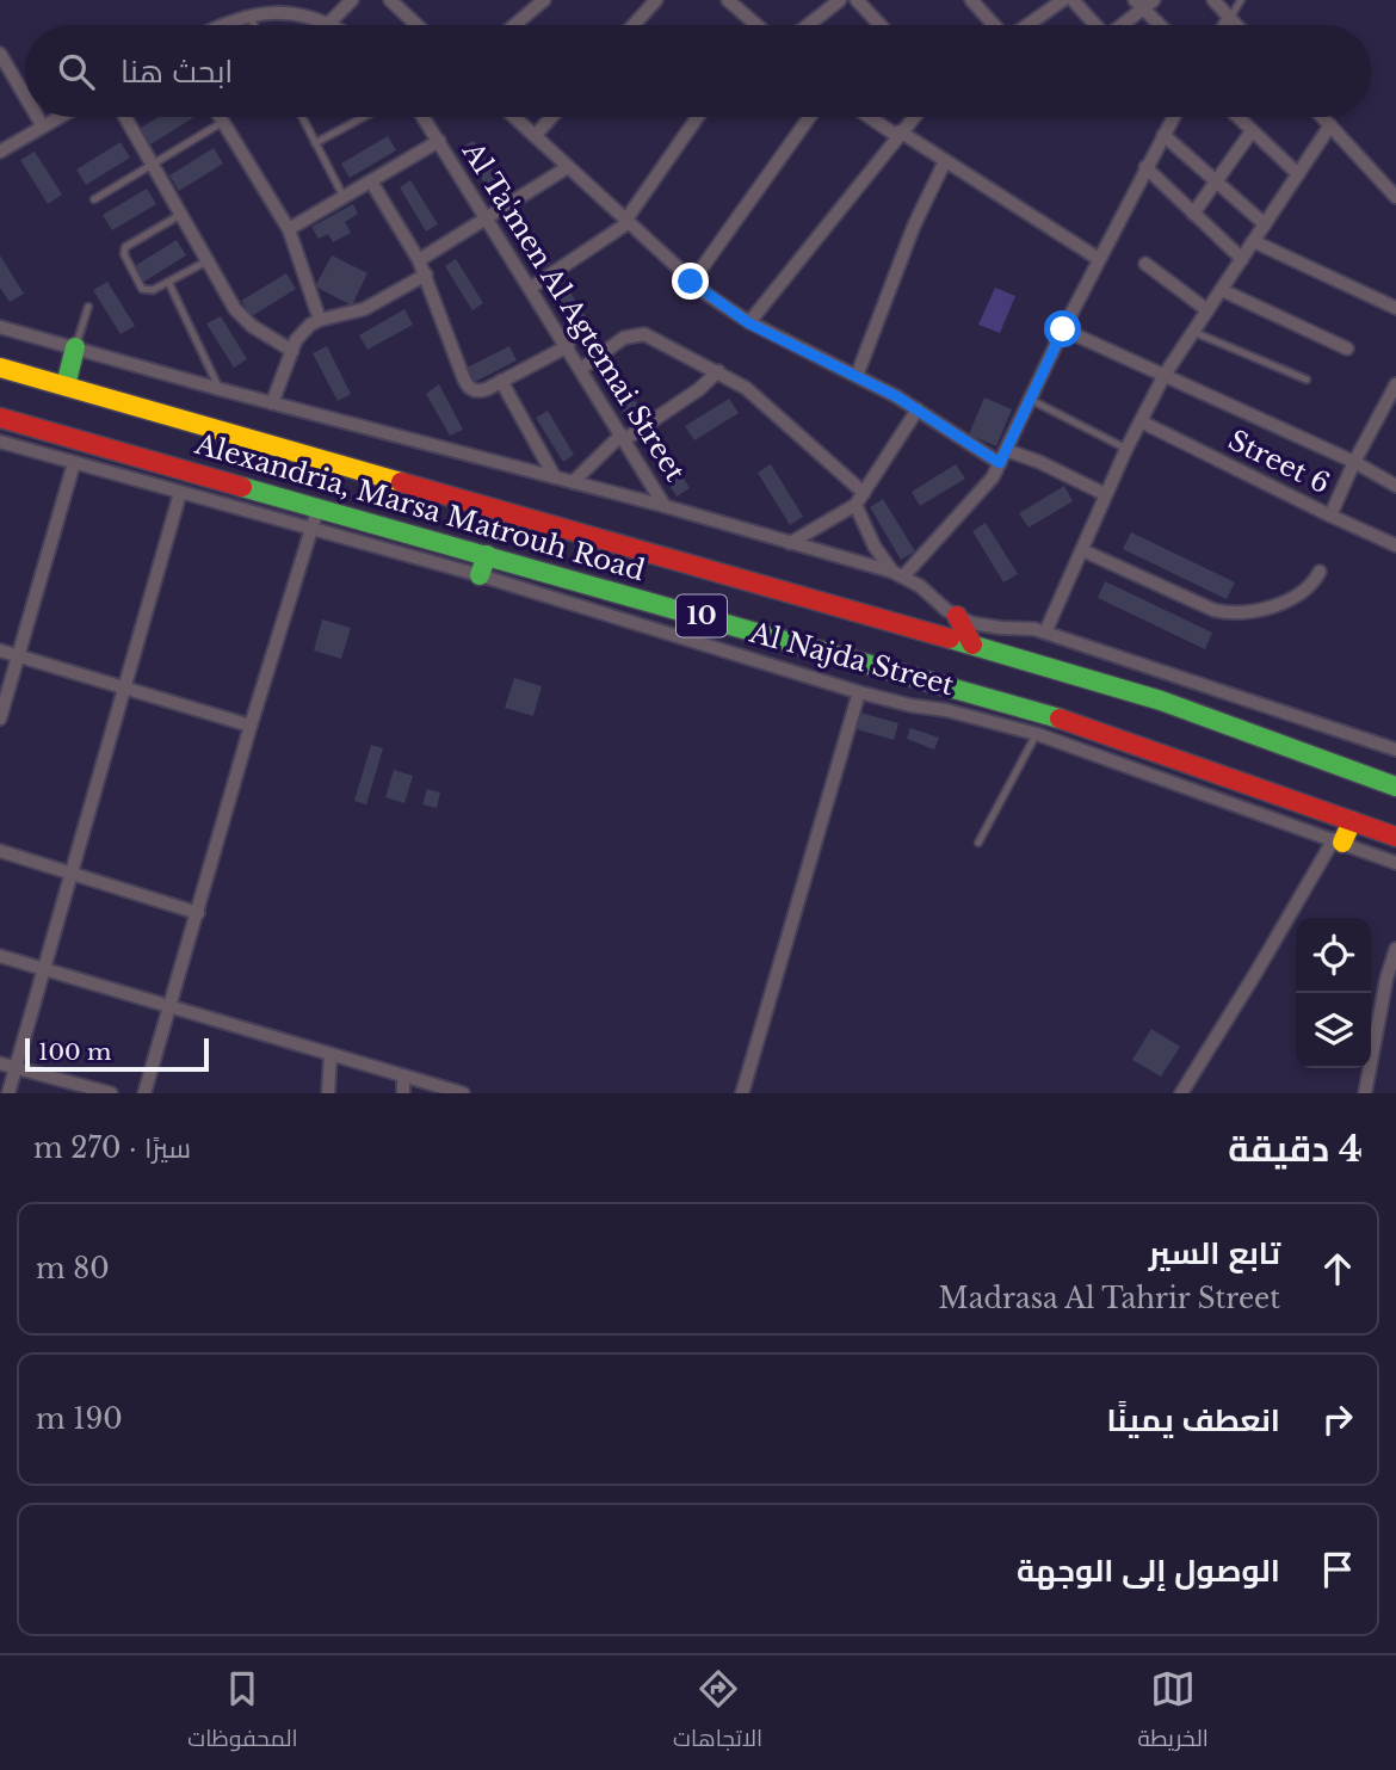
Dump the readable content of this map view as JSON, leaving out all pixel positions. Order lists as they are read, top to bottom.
{
  "streets": {
    "main road": ["Alexandria, Marsa Matrouh Road", "10"],
    "street": ["Al Ta'men Al Agtemai Street", "Street 6", "Al Najda Street"]
  },
  "scale_bar": "100 m",
  "page": {
    "search": "ابحث هنا",
    "scale": "100 m",
    "heading": ["4 دقيقة", "سيرًا · 270 m"],
    "list": [
      ["تابع السير", "Madrasa Al Tahrir Street", "80 m"],
      ["انعطف يمينًا", "190 m"],
      "الوصول إلى الوجهة"
    ],
    "nav": ["الخريطة", "الاتجاهات", "المحفوظات"]
  }
}
